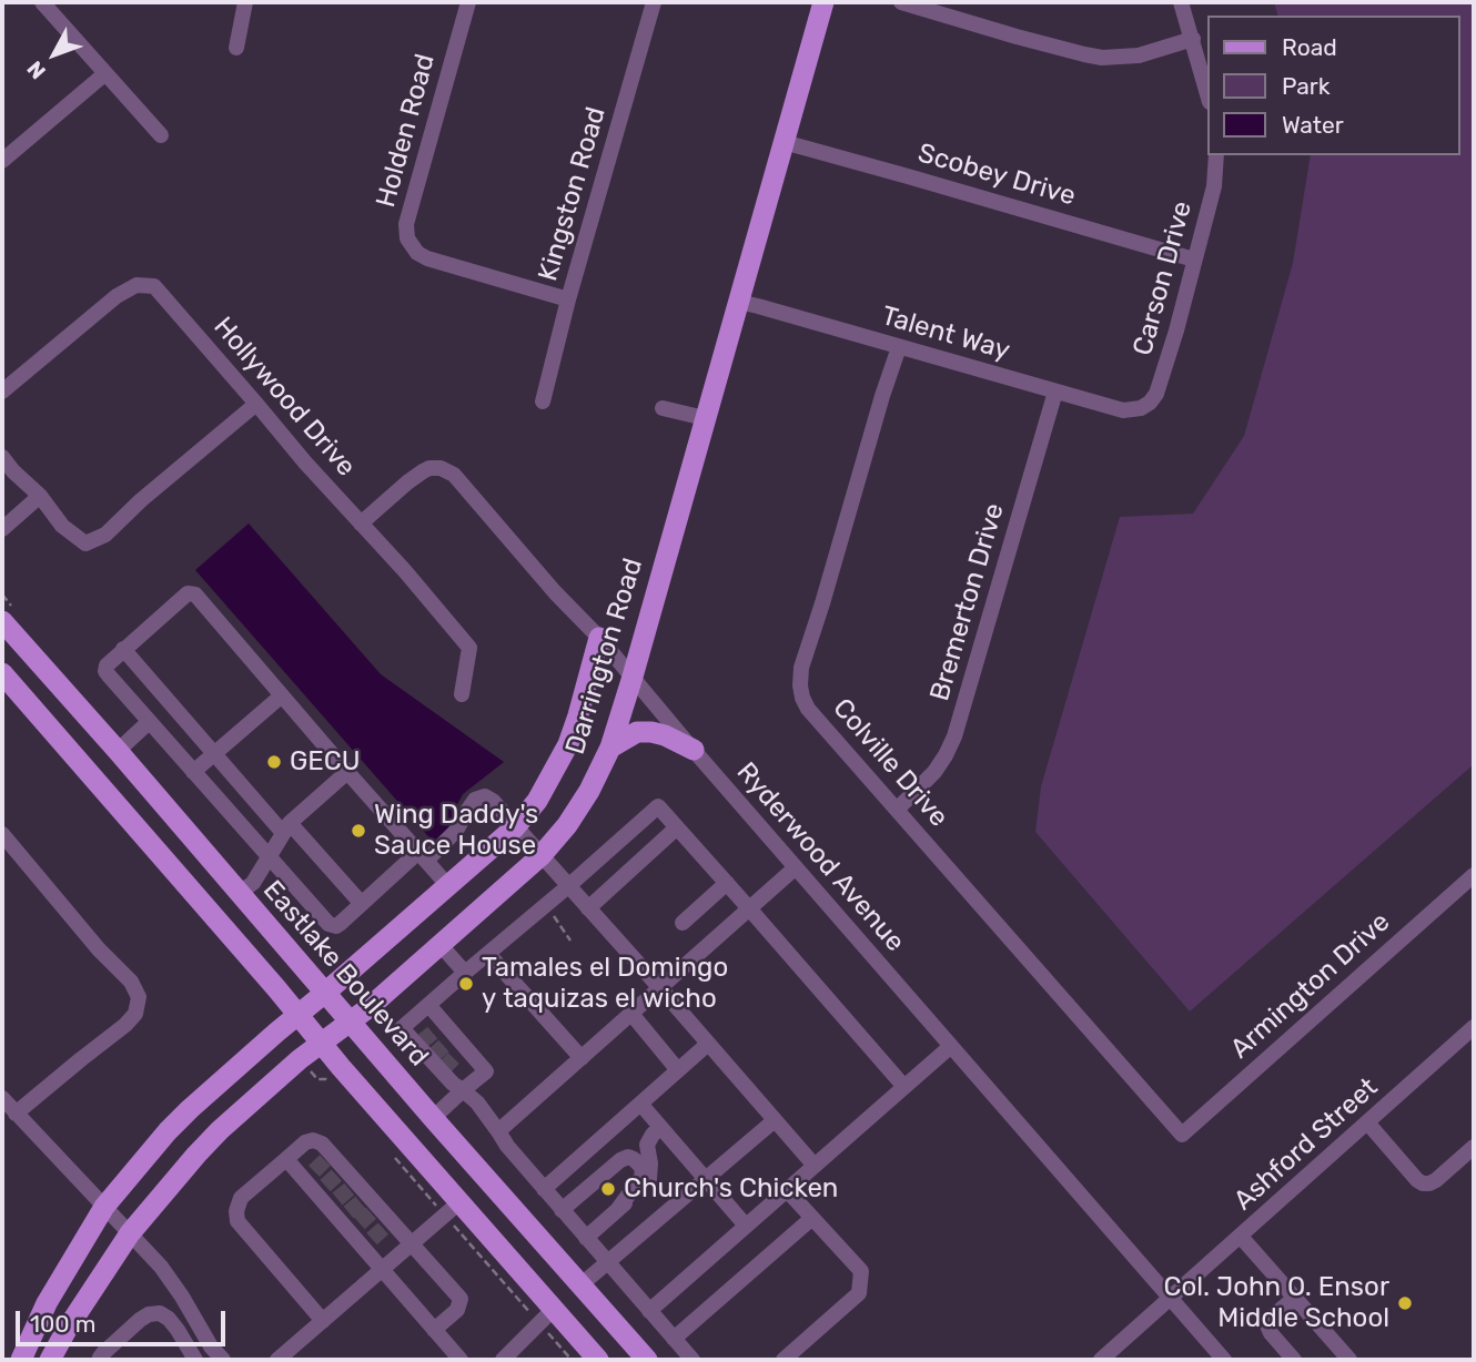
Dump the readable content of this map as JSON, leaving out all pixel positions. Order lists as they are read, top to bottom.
{
  "streets": {
    "main road": ["Darrington Road", "Eastlake Boulevard"],
    "street": [
      "Holden Road",
      "Scobey Drive",
      "Kingston Road",
      "Carson Drive",
      "Talent Way",
      "Hollywood Drive",
      "Bremerton Drive",
      "Colville Drive",
      "Ryderwood Avenue",
      "Armington Drive",
      "Ashford Street"
    ]
  },
  "crossings": [
    ["Holden Road", "Kingston Road"],
    ["Scobey Drive", "Carson Drive"],
    ["Scobey Drive", "Darrington Road"],
    ["Carson Drive", "Talent Way"],
    ["Talent Way", "Bremerton Drive"],
    ["Talent Way", "Darrington Road"],
    ["Talent Way", "Colville Drive"],
    ["Hollywood Drive", "Ryderwood Avenue"],
    ["Bremerton Drive", "Colville Drive"],
    ["Darrington Road", "Ryderwood Avenue"],
    ["Darrington Road", "Eastlake Boulevard"],
    ["Colville Drive", "Armington Drive"],
    ["Ryderwood Avenue", "Ashford Street"]
  ],
  "places": [
    "GECU",
    "Wing Daddy's Sauce House",
    "Tamales el Domingo y taquizas el wicho",
    "Church's Chicken",
    "Col. John O. Ensor Middle School"
  ],
  "legend": ["Road", "Park", "Water"],
  "scale_bar": "100 m",
  "north": "bottom left"
}
